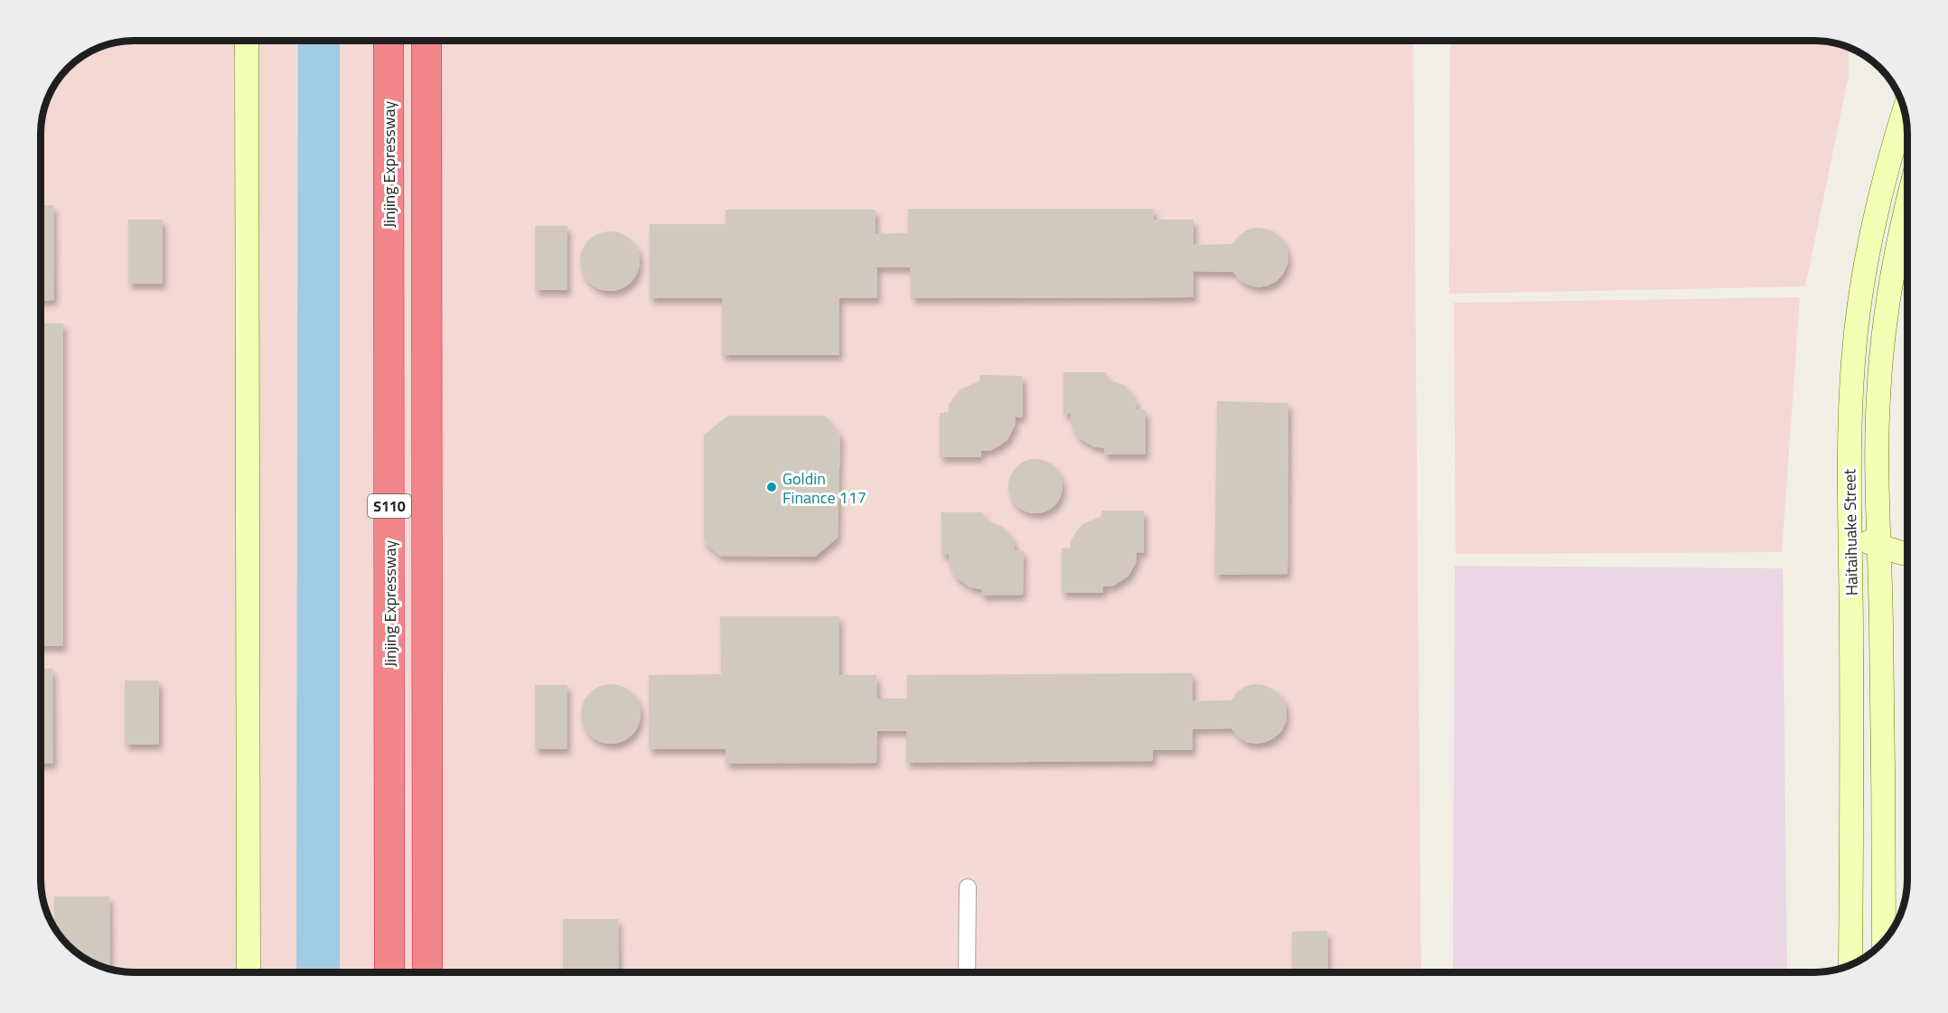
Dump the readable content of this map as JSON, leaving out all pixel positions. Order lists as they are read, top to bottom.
{
  "streets": {
    "highway": ["Jinjing Expressway", "S110"],
    "main road": ["Haitaihuake Street"]
  },
  "places": ["Goldin Finance 117"]
}
